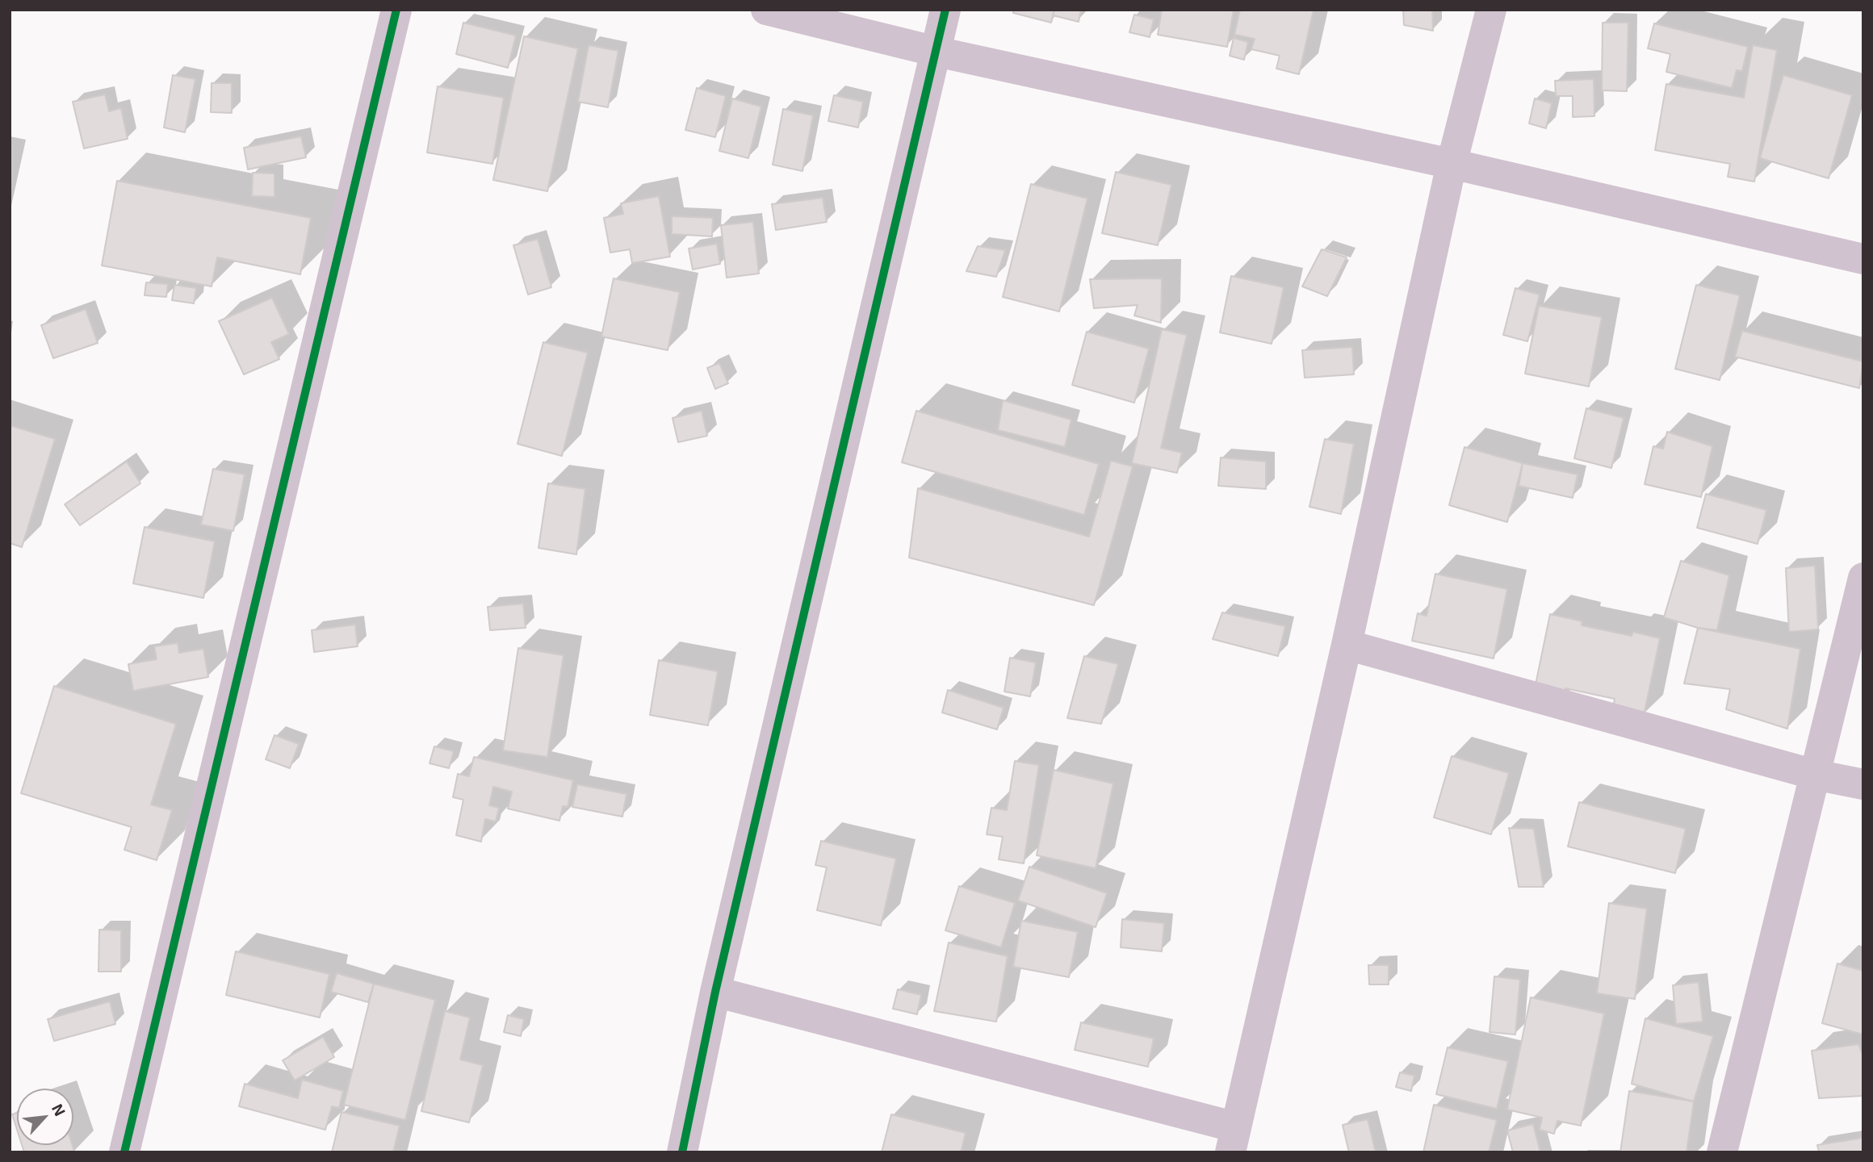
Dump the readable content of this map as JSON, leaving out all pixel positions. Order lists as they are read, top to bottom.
{
  "north": "top right"
}
